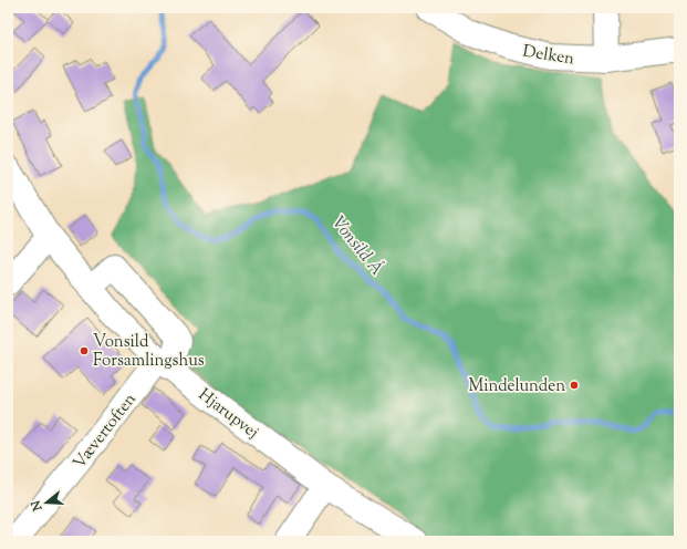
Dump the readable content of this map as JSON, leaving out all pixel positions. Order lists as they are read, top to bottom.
{
  "streets": {
    "street": ["Delken", "Hjarupvej", "Vævertoften"]
  },
  "crossings": [
    ["Hjarupvej", "Vævertoften"]
  ],
  "water": ["Vonsild Å"],
  "places": ["Vonsild Forsamlingshus", "Mindelunden"],
  "north": "left"
}
